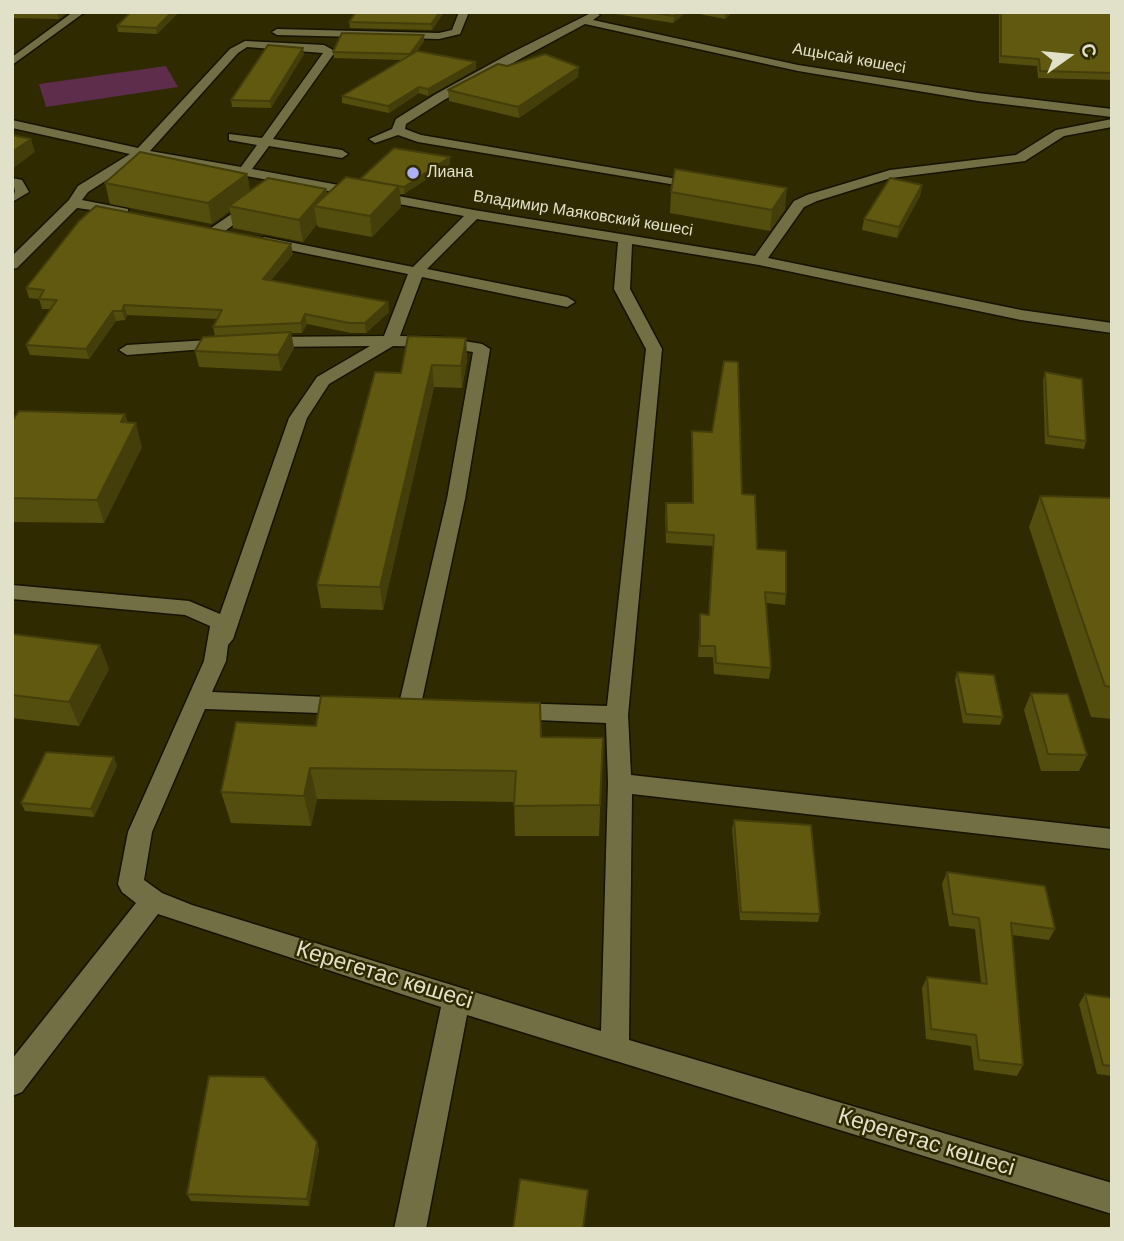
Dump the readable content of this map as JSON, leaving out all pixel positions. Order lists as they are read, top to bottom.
{
  "streets": {
    "street": ["Ащысай көшесі", "Владимир Маяковский көшесі", "Керегетас көшесі"]
  },
  "places": ["Лиана"],
  "north": "right"
}
